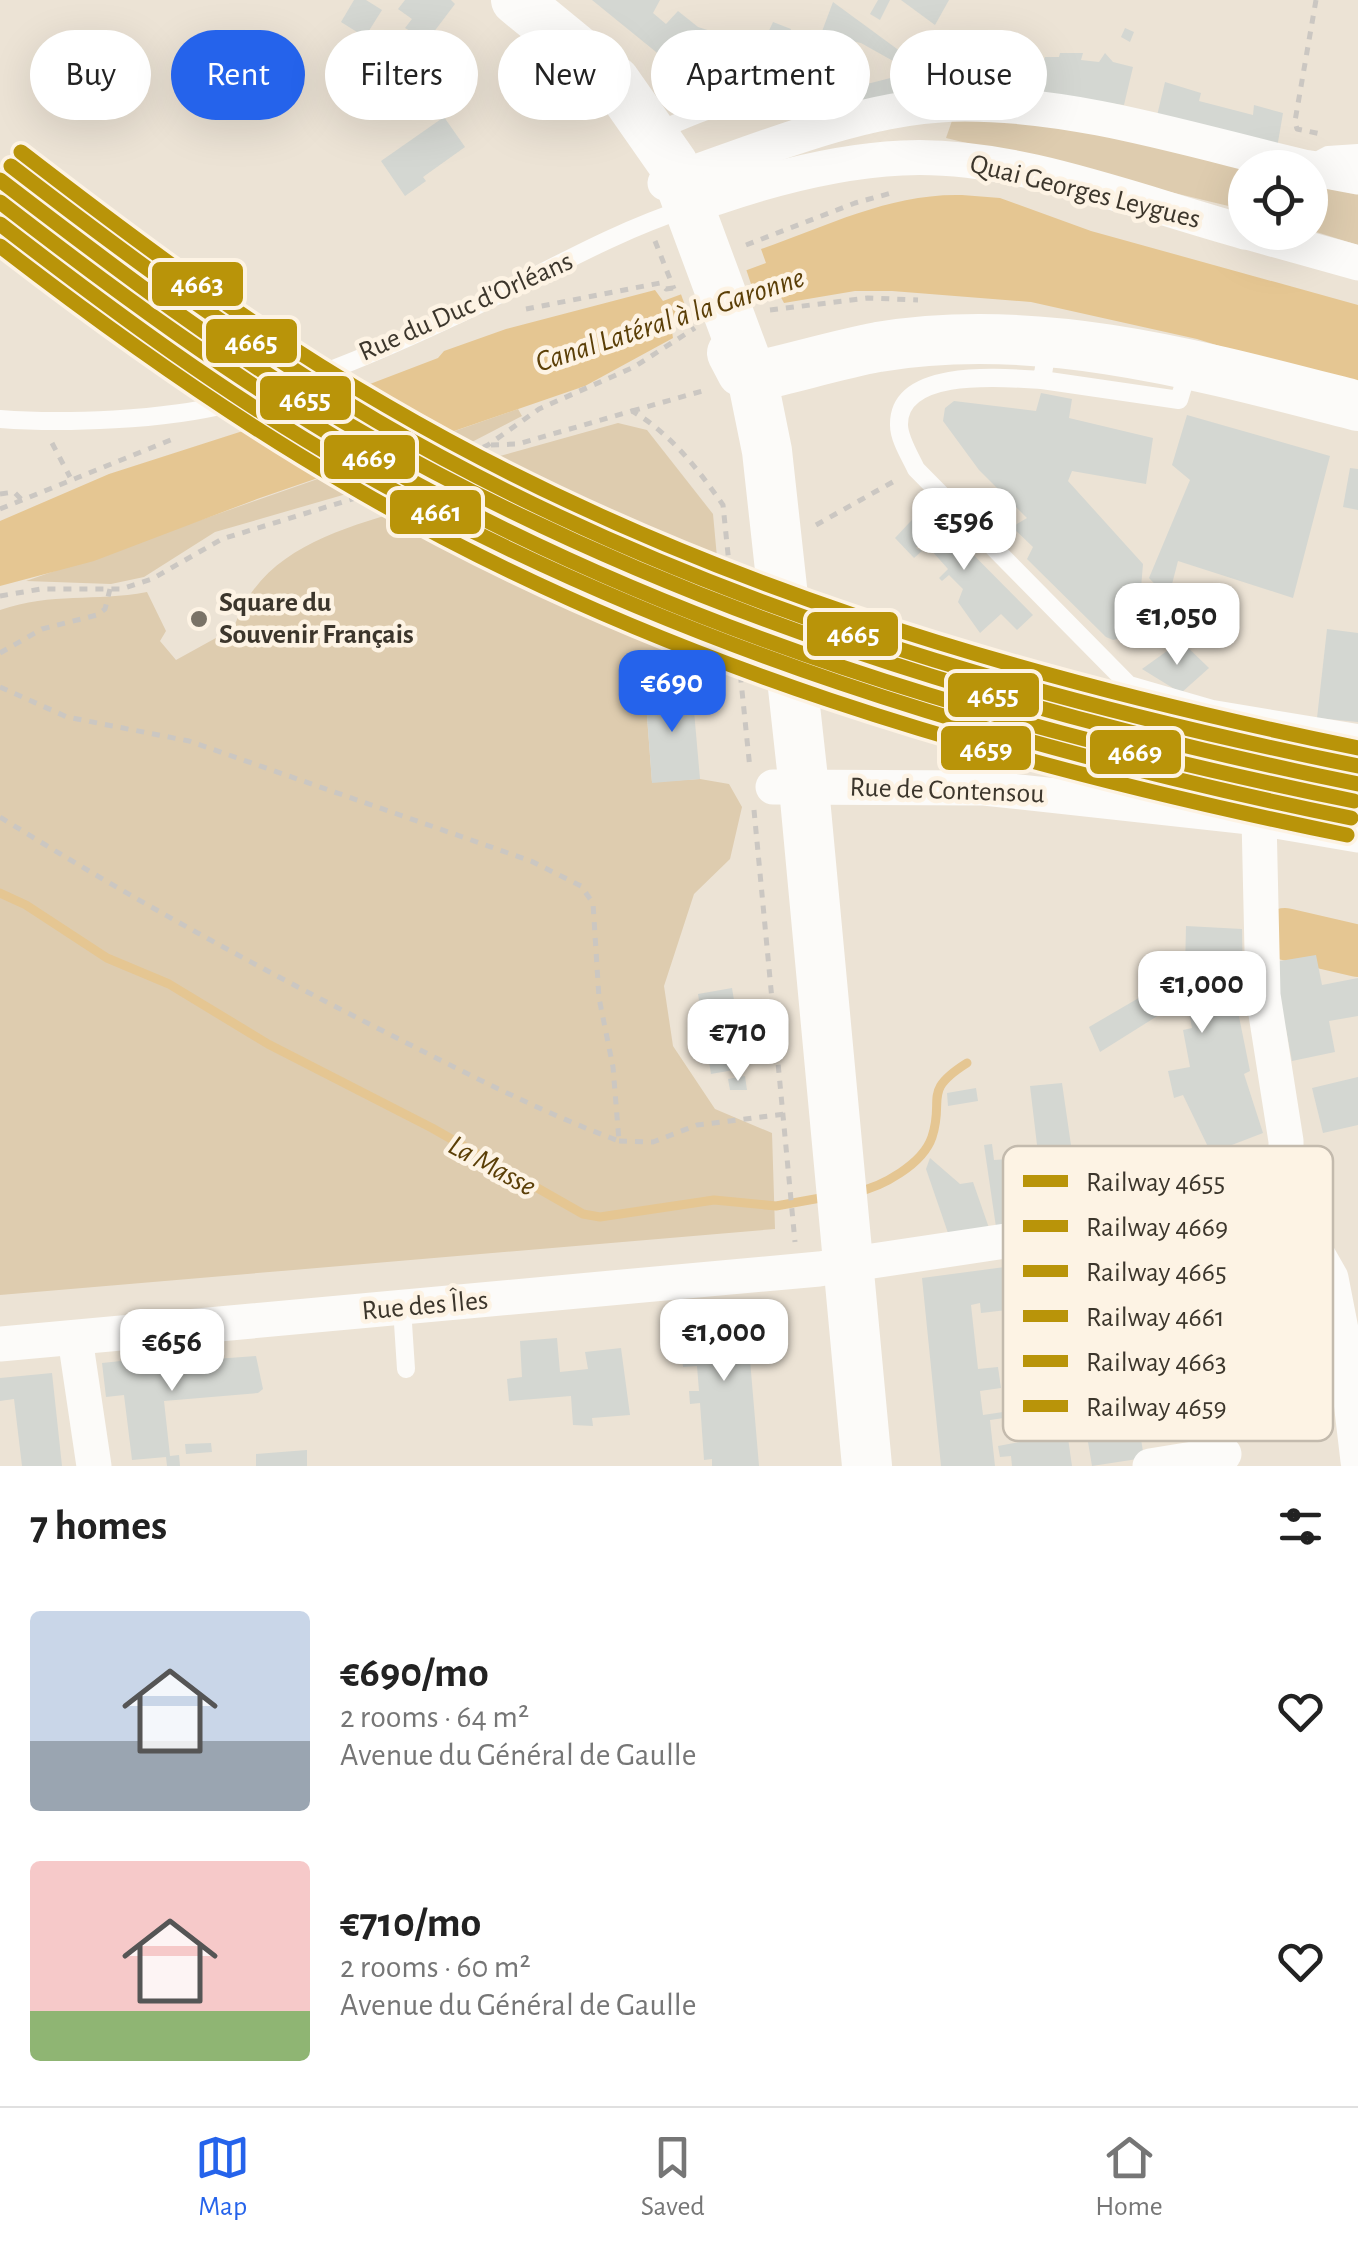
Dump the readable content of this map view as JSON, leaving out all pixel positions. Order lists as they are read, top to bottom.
{
  "streets": {
    "street": ["Quai Georges Leygues", "Rue de Contensou", "Rue des Îles"],
    "lane": ["Rue du Duc d'Orléans"]
  },
  "crossings": [
    ["Quai Georges Leygues", "Rue du Duc d'Orléans"]
  ],
  "water": ["Canal Latéral à la Garonne", "La Masse"],
  "places": ["Square du Souvenir Français"],
  "lines": [
    "rail line 4663",
    "rail line 4665",
    "rail line 4655",
    "rail line 4669",
    "rail line 4661",
    "rail line 4659"
  ],
  "legend": [
    "Railway 4655",
    "Railway 4669",
    "Railway 4665",
    "Railway 4661",
    "Railway 4663",
    "Railway 4659"
  ],
  "page": {
    "chip": [
      "Buy",
      "Rent",
      "Filters",
      "New",
      "Apartment",
      "House"
    ],
    "price": [
      "€596",
      "€1,050",
      "€690",
      "€1,000",
      "€710",
      "€1,000",
      "€656"
    ],
    "heading": "7 homes",
    "list": [
      {
        "name": "€690/mo",
        "note": "2 rooms · 64 m² · Avenue du Général de Gaulle"
      },
      {
        "name": "€710/mo",
        "note": "2 rooms · 60 m² · Avenue du Général de Gaulle"
      }
    ],
    "tabs": ["Map", "Saved", "Home"]
  }
}
